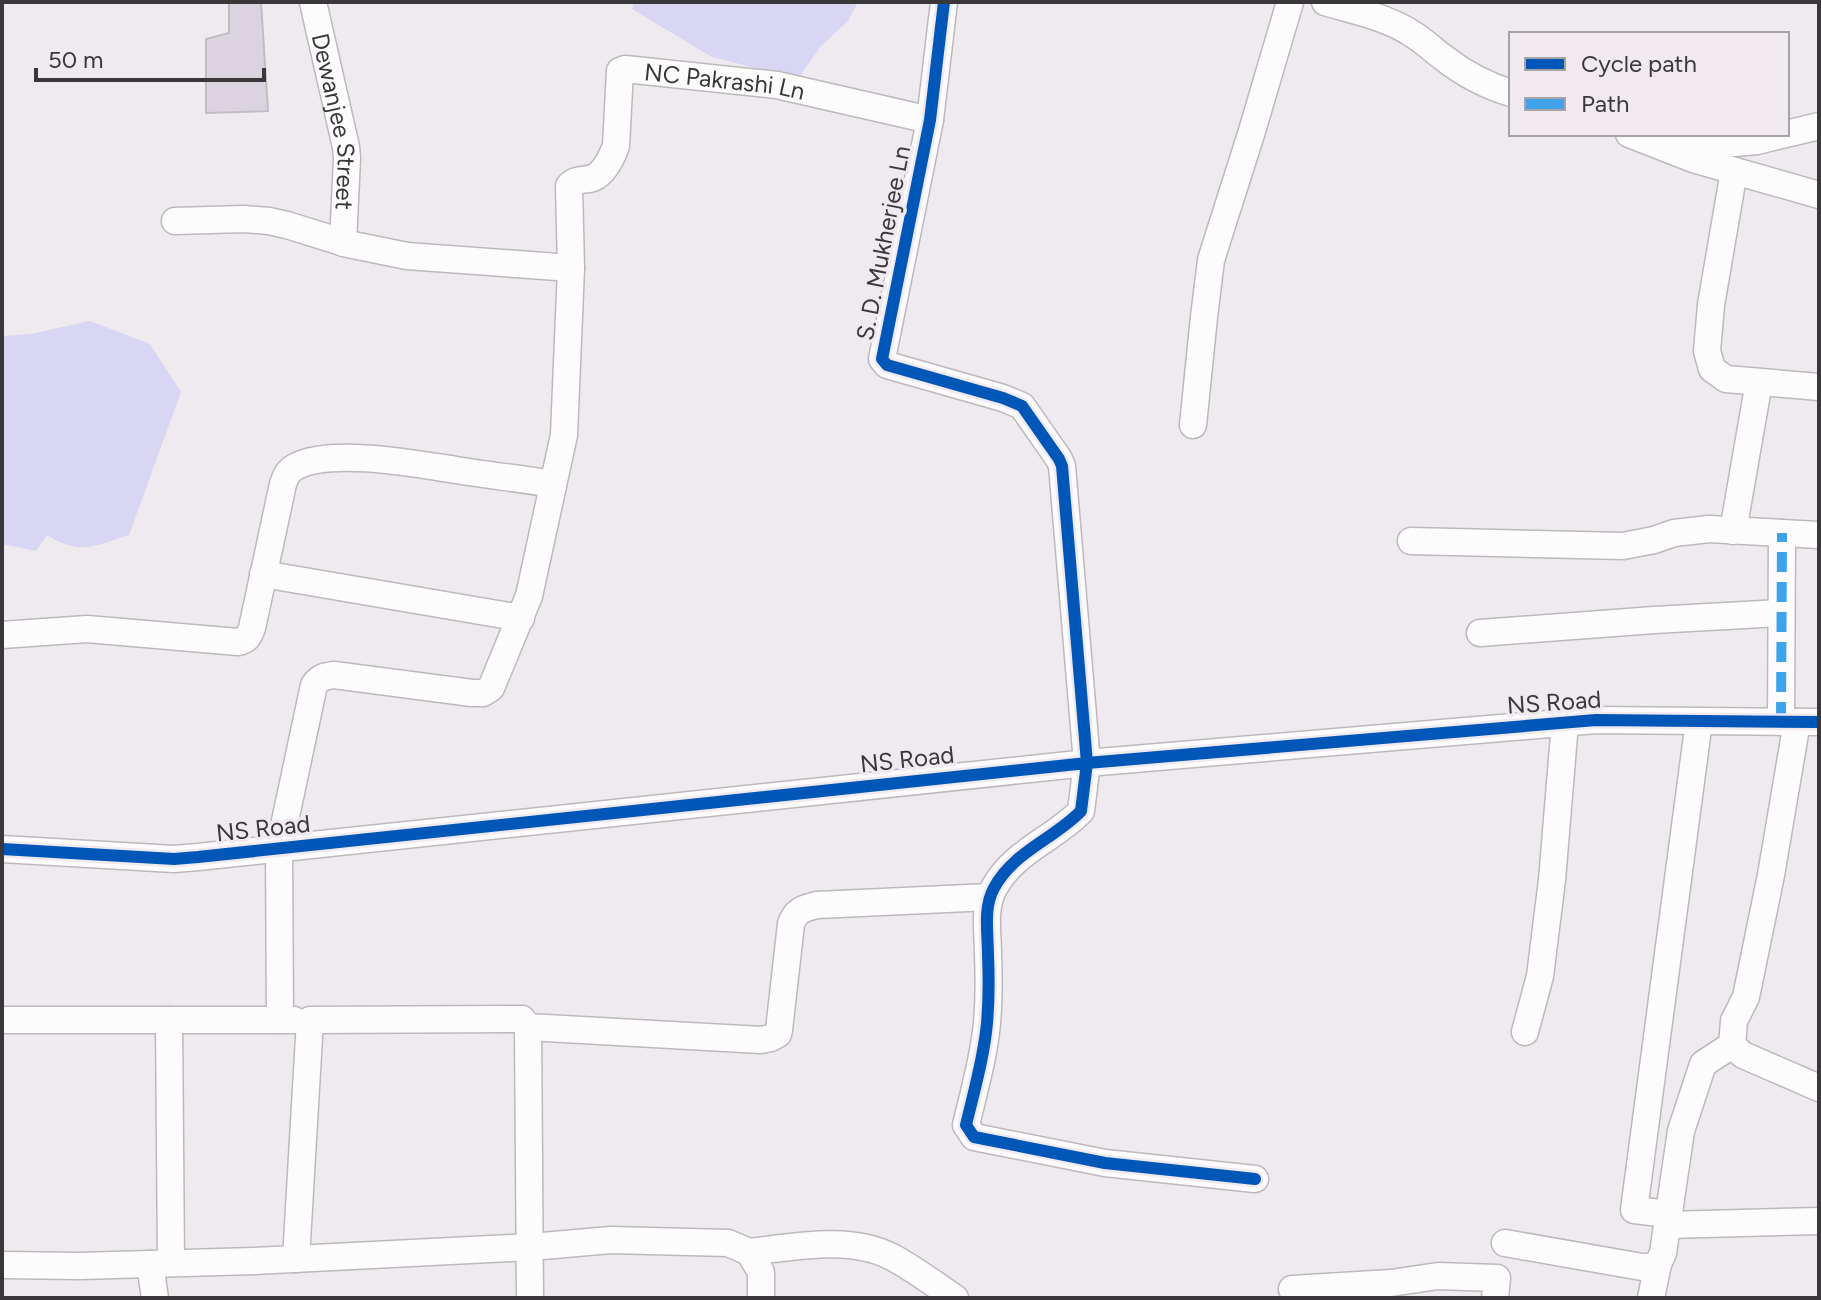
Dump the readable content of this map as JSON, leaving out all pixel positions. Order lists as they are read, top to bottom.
{
  "streets": {
    "street": [
      "NC Pakrashi Ln",
      "Dewanjee Street",
      "S. D. Mukherjee Ln",
      "NS Road"
    ]
  },
  "crossings": [
    ["NC Pakrashi Ln", "S. D. Mukherjee Ln"],
    ["NC Pakrashi Ln", "NS Road"],
    ["S. D. Mukherjee Ln", "NS Road"]
  ],
  "legend": ["Cycle path", "Path"],
  "scale_bar": "50 m"
}
